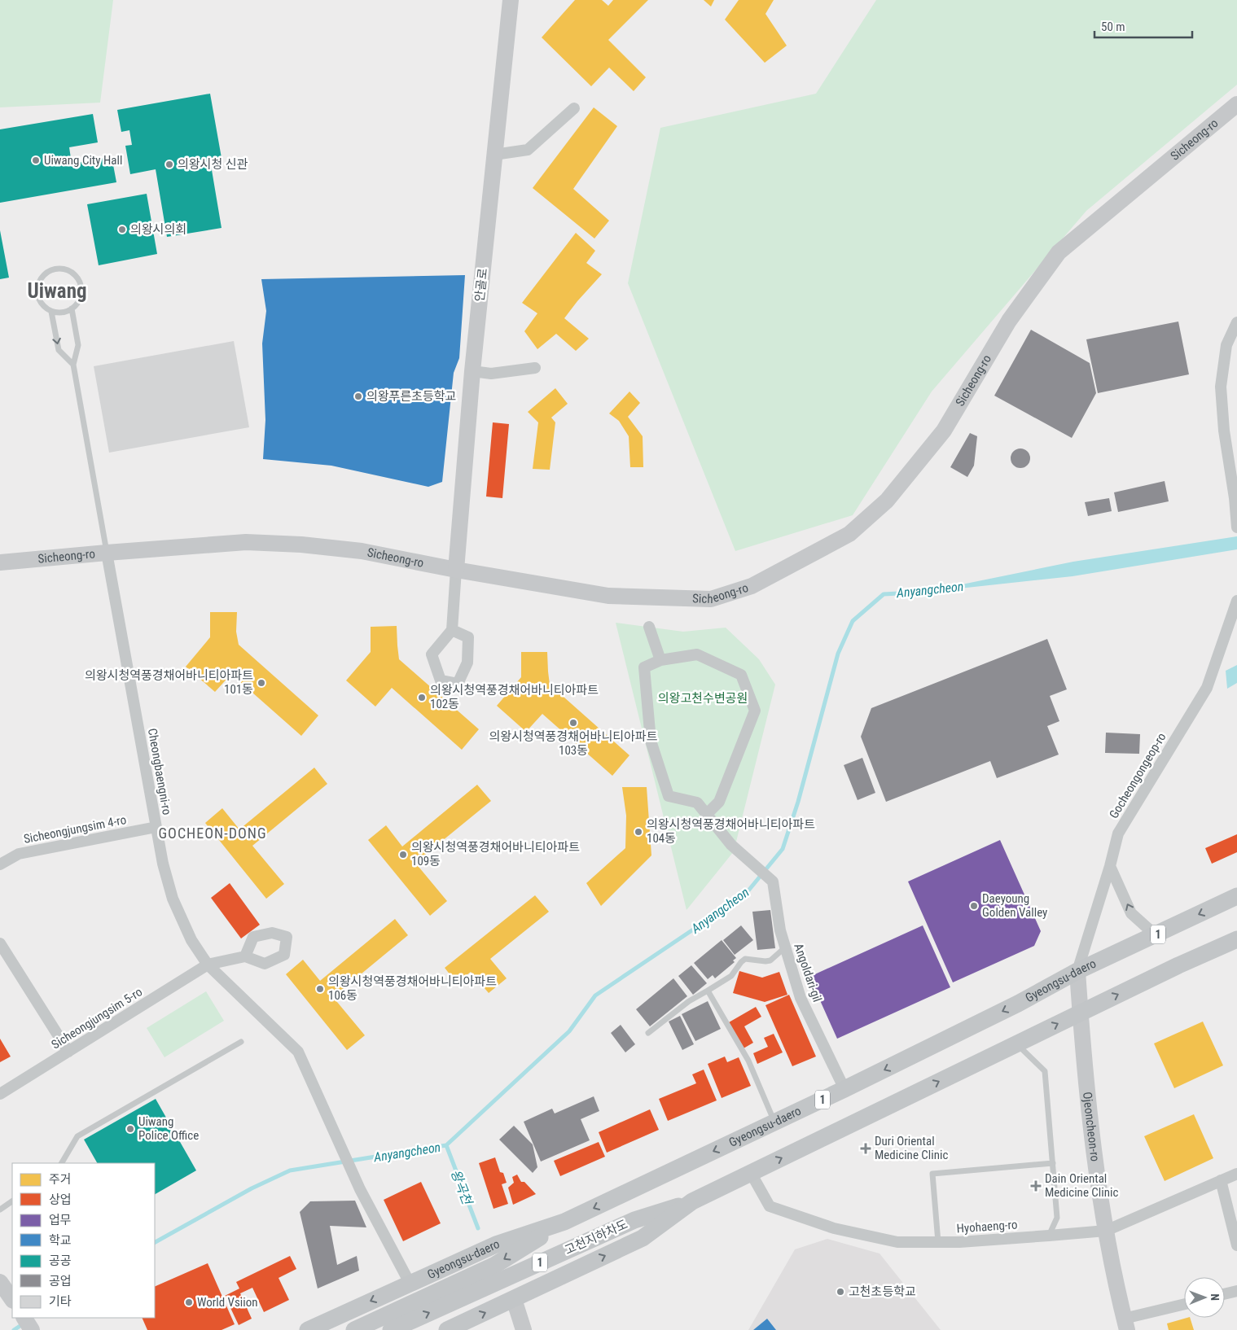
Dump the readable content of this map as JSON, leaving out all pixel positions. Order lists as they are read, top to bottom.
{
  "streets": {
    "main road": ["1", "Gyeongsu-daero", "고천지하차도"],
    "street": [
      "Sicheong-ro",
      "안골로",
      "Cheongbaengni-ro",
      "Gocheongongeop-ro",
      "Sicheongjungsim 4-ro",
      "Angoldari-gil",
      "Sicheongjungsim 5-ro",
      "Ojeoncheon-ro",
      "Hyohaeng-ro"
    ]
  },
  "crossings": [
    ["Sicheong-ro", "안골로"],
    ["Sicheong-ro", "Cheongbaengni-ro"],
    ["Cheongbaengni-ro", "Sicheongjungsim 4-ro"],
    ["Cheongbaengni-ro", "Gyeongsu-daero"],
    ["Cheongbaengni-ro", "Sicheongjungsim 5-ro"],
    ["Gocheongongeop-ro", "Gyeongsu-daero"],
    ["Gocheongongeop-ro", "Ojeoncheon-ro"],
    ["1", "Ojeoncheon-ro"],
    ["1", "Hyohaeng-ro"],
    ["1", "고천지하차도"],
    ["Angoldari-gil", "Gyeongsu-daero"],
    ["Gyeongsu-daero", "Ojeoncheon-ro"],
    ["Gyeongsu-daero", "고천지하차도"],
    ["Ojeoncheon-ro", "Hyohaeng-ro"]
  ],
  "districts": ["Uiwang", "GOCHEON-DONG"],
  "water": ["Anyangcheon", "왕곡천"],
  "parks": ["의왕고천수변공원"],
  "places": {
    "other": [
      "Uiwang City Hall",
      "의왕시청 신관",
      "의왕시의회",
      "의왕푸른초등학교",
      "의왕시청역풍경채어바니티아파트 101동",
      "의왕시청역풍경채어바니티아파트 102동",
      "의왕시청역풍경채어바니티아파트 103동",
      "의왕시청역풍경채어바니티아파트 104동",
      "의왕시청역풍경채어바니티아파트 109동",
      "Daeyoung Golden Valley",
      "의왕시청역풍경채어바니티아파트 106동",
      "Uiwang Police Office",
      "고천초등학교",
      "World Vsiion"
    ],
    "health": ["Duri Oriental Medicine Clinic", "Dain Oriental Medicine Clinic"]
  },
  "legend": [
    "주거",
    "상업",
    "업무",
    "학교",
    "공공",
    "공업",
    "기타"
  ],
  "scale_bar": "50 m",
  "north": "right"
}
